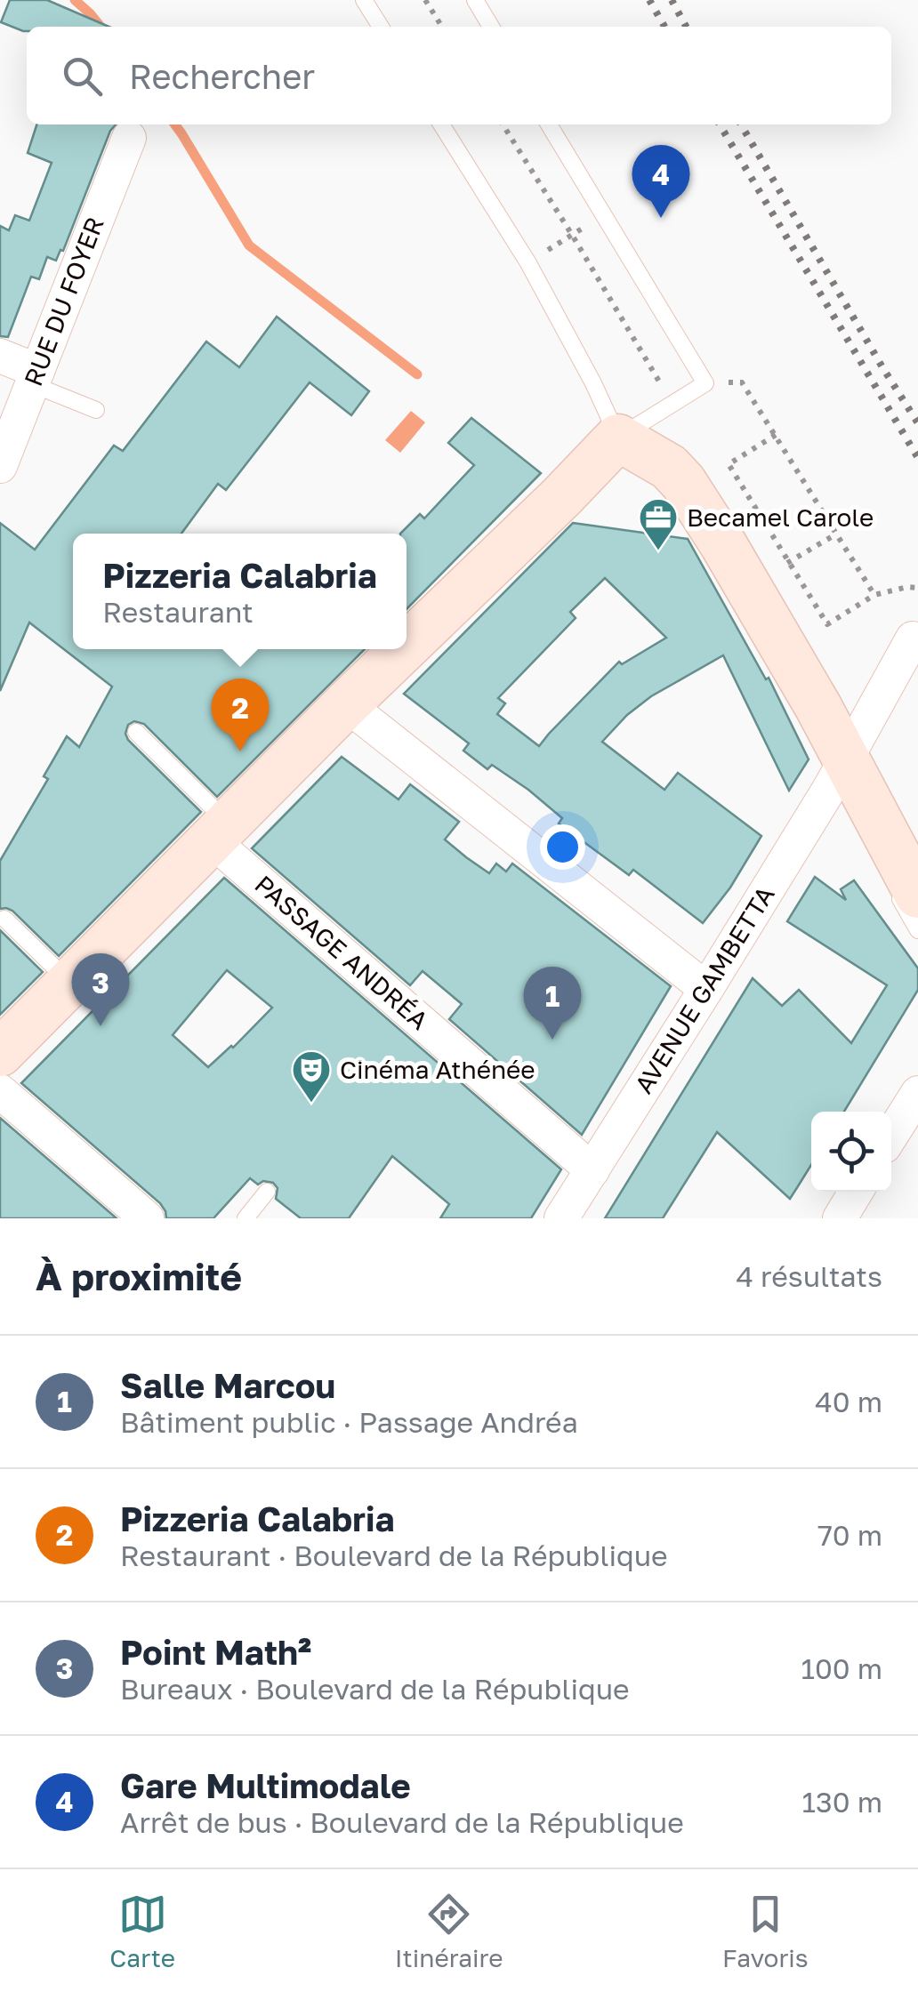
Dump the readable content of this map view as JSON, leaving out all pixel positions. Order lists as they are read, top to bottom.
{
  "streets": {
    "street": ["RUE DU FOYER", "PASSAGE ANDRÉA", "AVENUE GAMBETTA"]
  },
  "crossings": [
    ["PASSAGE ANDRÉA", "AVENUE GAMBETTA"]
  ],
  "places": {
    "office": ["Becamel Carole"],
    "theatre": ["Cinéma Athénée"]
  },
  "page": {
    "search": "Rechercher",
    "pins": [
      "4",
      "2",
      "3",
      "1"
    ],
    "popup": ["Pizzeria Calabria", "Restaurant"],
    "heading": ["À proximité", "4 résultats"],
    "list": [
      {
        "mark": "1",
        "name": "Salle Marcou",
        "note": "Bâtiment public · Passage Andréa",
        "value": "40 m"
      },
      {
        "mark": "2",
        "name": "Pizzeria Calabria",
        "note": "Restaurant · Boulevard de la République",
        "value": "70 m"
      },
      {
        "mark": "3",
        "name": "Point Math²",
        "note": "Bureaux · Boulevard de la République",
        "value": "100 m"
      },
      {
        "mark": "4",
        "name": "Gare Multimodale",
        "note": "Arrêt de bus · Boulevard de la République",
        "value": "130 m"
      }
    ],
    "nav": ["Carte", "Itinéraire", "Favoris"]
  }
}
